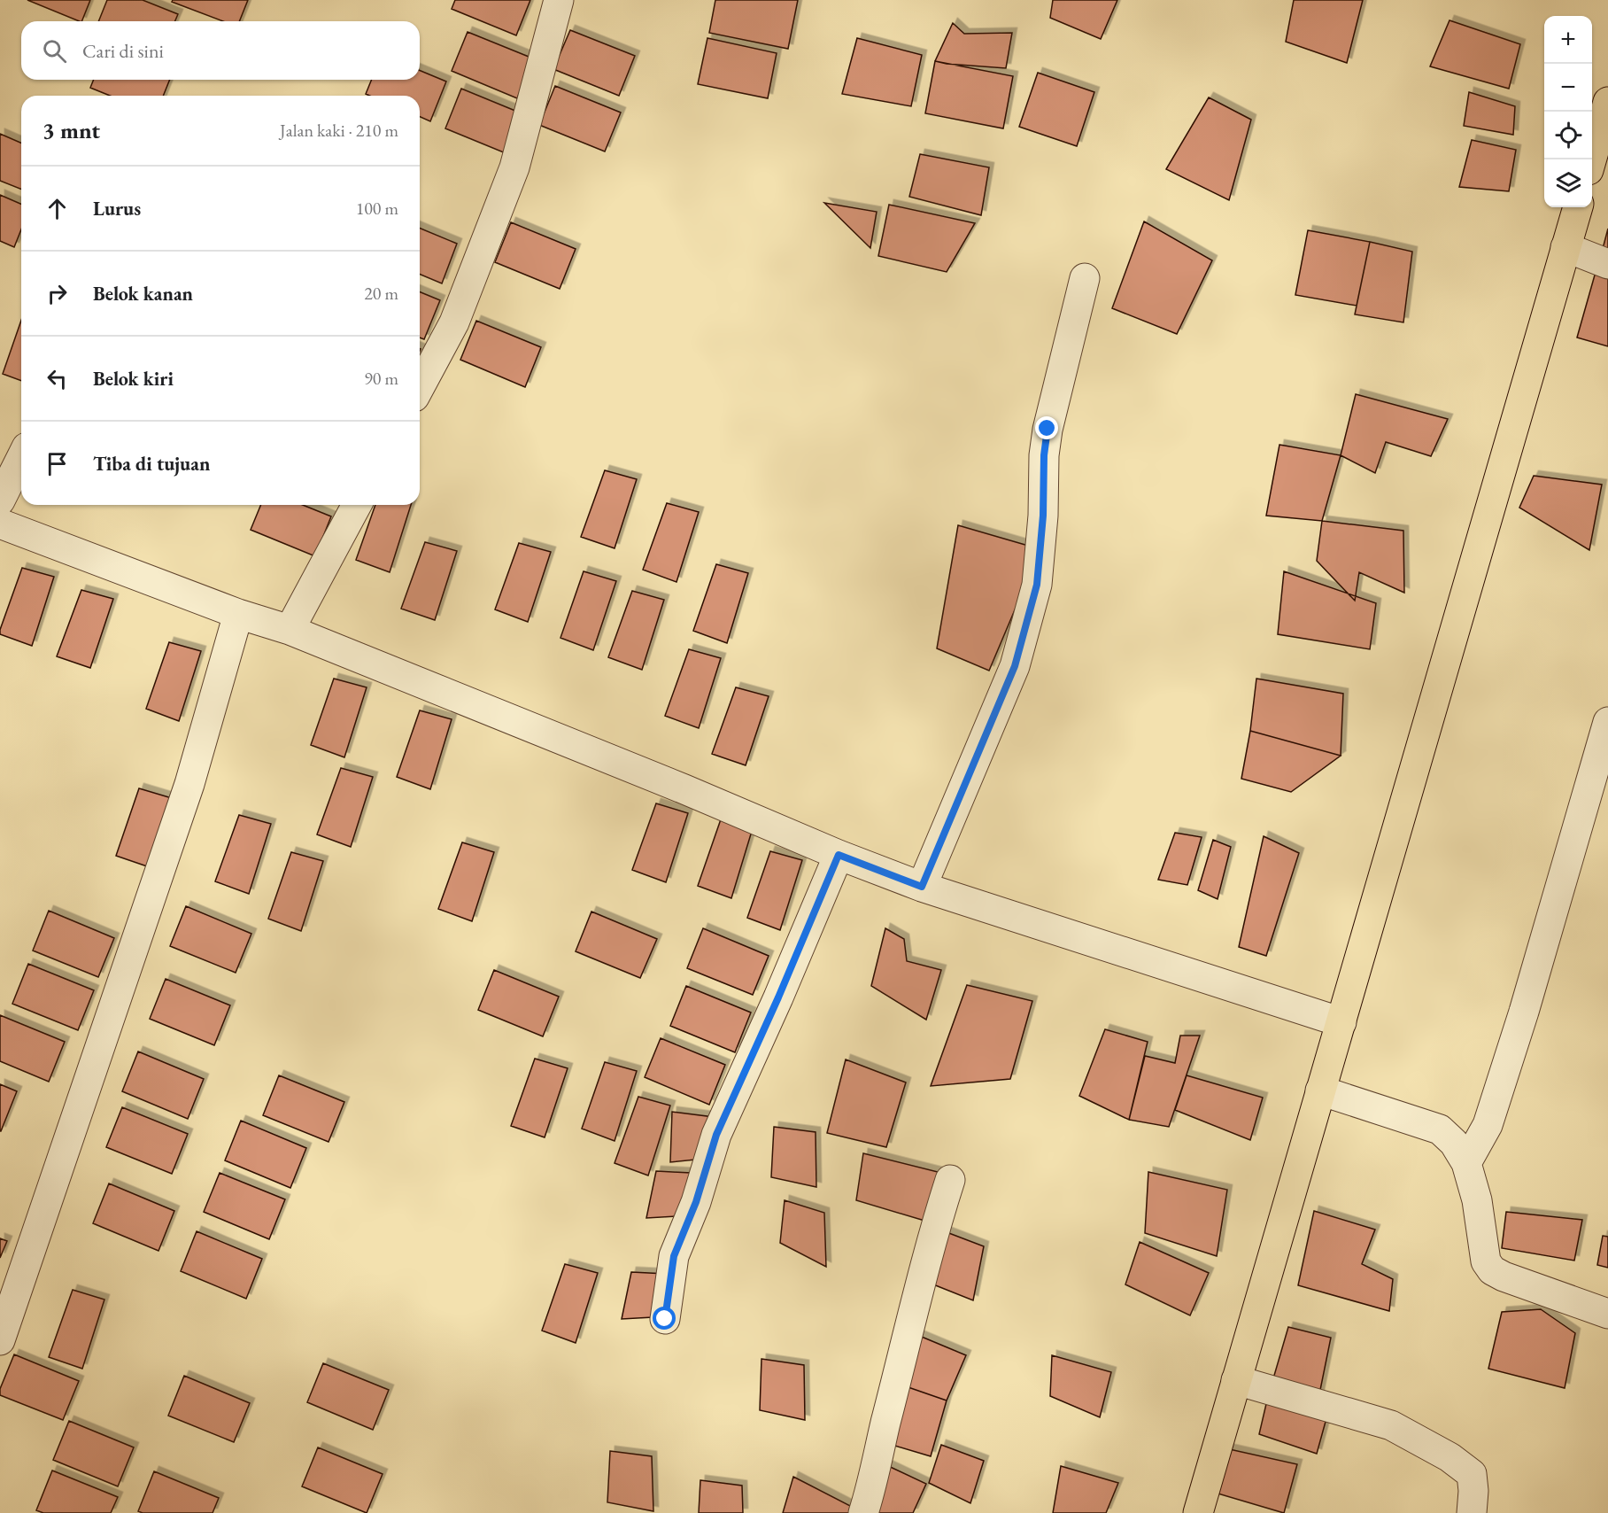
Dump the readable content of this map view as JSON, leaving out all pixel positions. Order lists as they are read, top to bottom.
{
  "page": {
    "map_buttons": ["+", "−"],
    "search": "Cari di sini",
    "heading": ["3 mnt", "Jalan kaki · 210 m"],
    "list": [
      ["Lurus", "100 m"],
      ["Belok kanan", "20 m"],
      ["Belok kiri", "90 m"],
      "Tiba di tujuan"
    ]
  }
}
